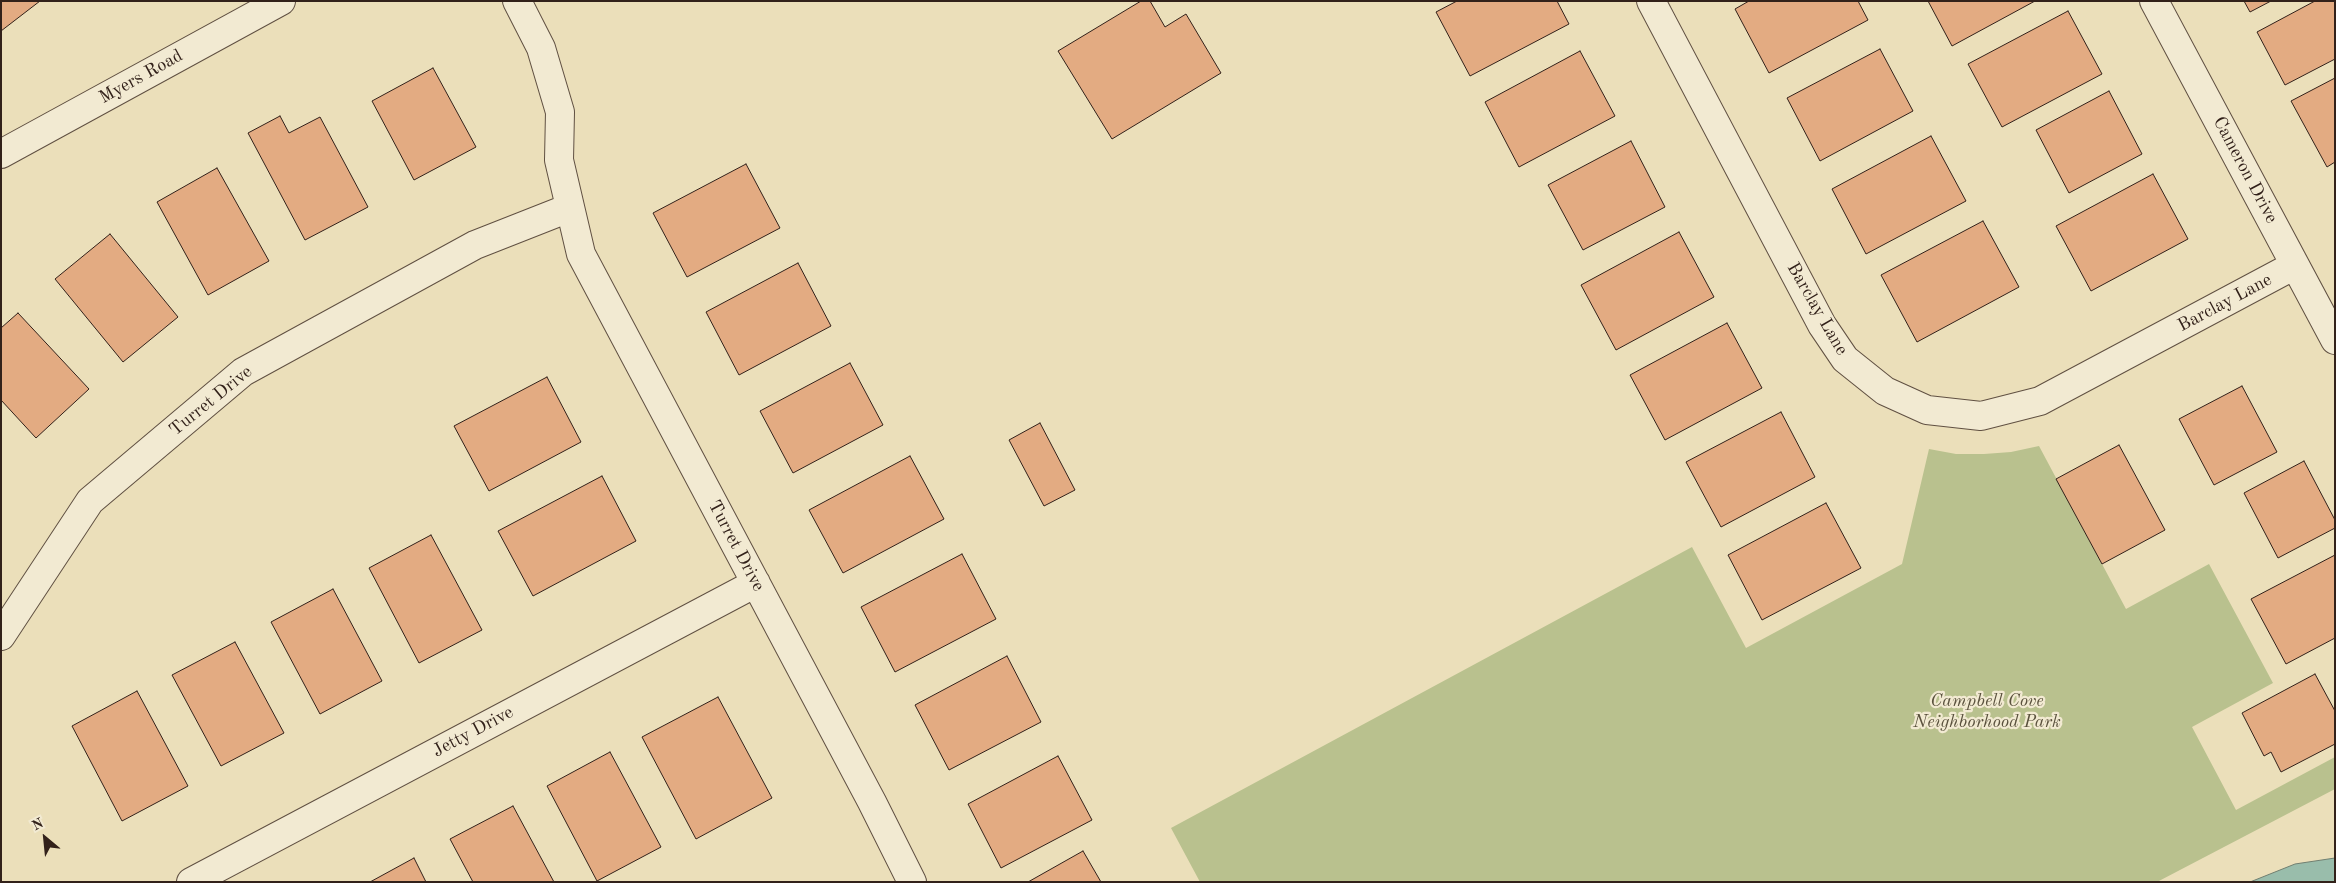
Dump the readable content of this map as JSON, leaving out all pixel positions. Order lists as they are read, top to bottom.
{
  "streets": {
    "street": [
      "Myers Road",
      "Cameron Drive",
      "Barclay Lane",
      "Turret Drive",
      "Jetty Drive"
    ]
  },
  "crossings": [
    ["Cameron Drive", "Barclay Lane"],
    ["Turret Drive", "Jetty Drive"]
  ],
  "parks": ["Campbell Cove Neighborhood Park"],
  "north": "top left"
}
